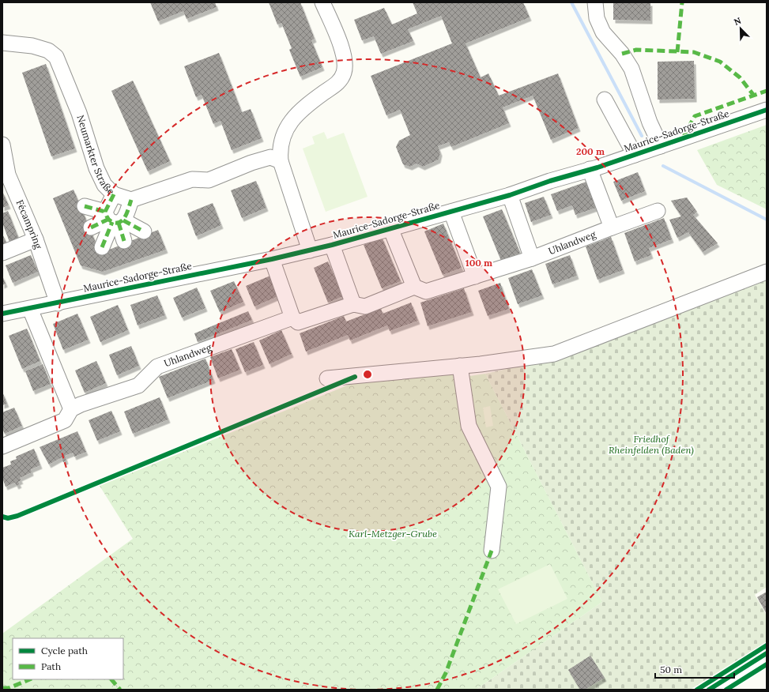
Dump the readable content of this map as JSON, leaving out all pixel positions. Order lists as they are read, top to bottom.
{
  "streets": {
    "street": [
      "Maurice-Sadorge-Straße",
      "Neumarkter Straße",
      "Fécampring",
      "Uhlandweg"
    ]
  },
  "crossings": [
    ["Maurice-Sadorge-Straße", "Fécampring"]
  ],
  "parks": ["Friedhof Rheinfelden (Baden)", "Karl-Metzger-Grube"],
  "legend": ["Cycle path", "Path"],
  "scale_bar": "50 m",
  "north": "top left",
  "rings": ["200 m", "100 m"]
}
